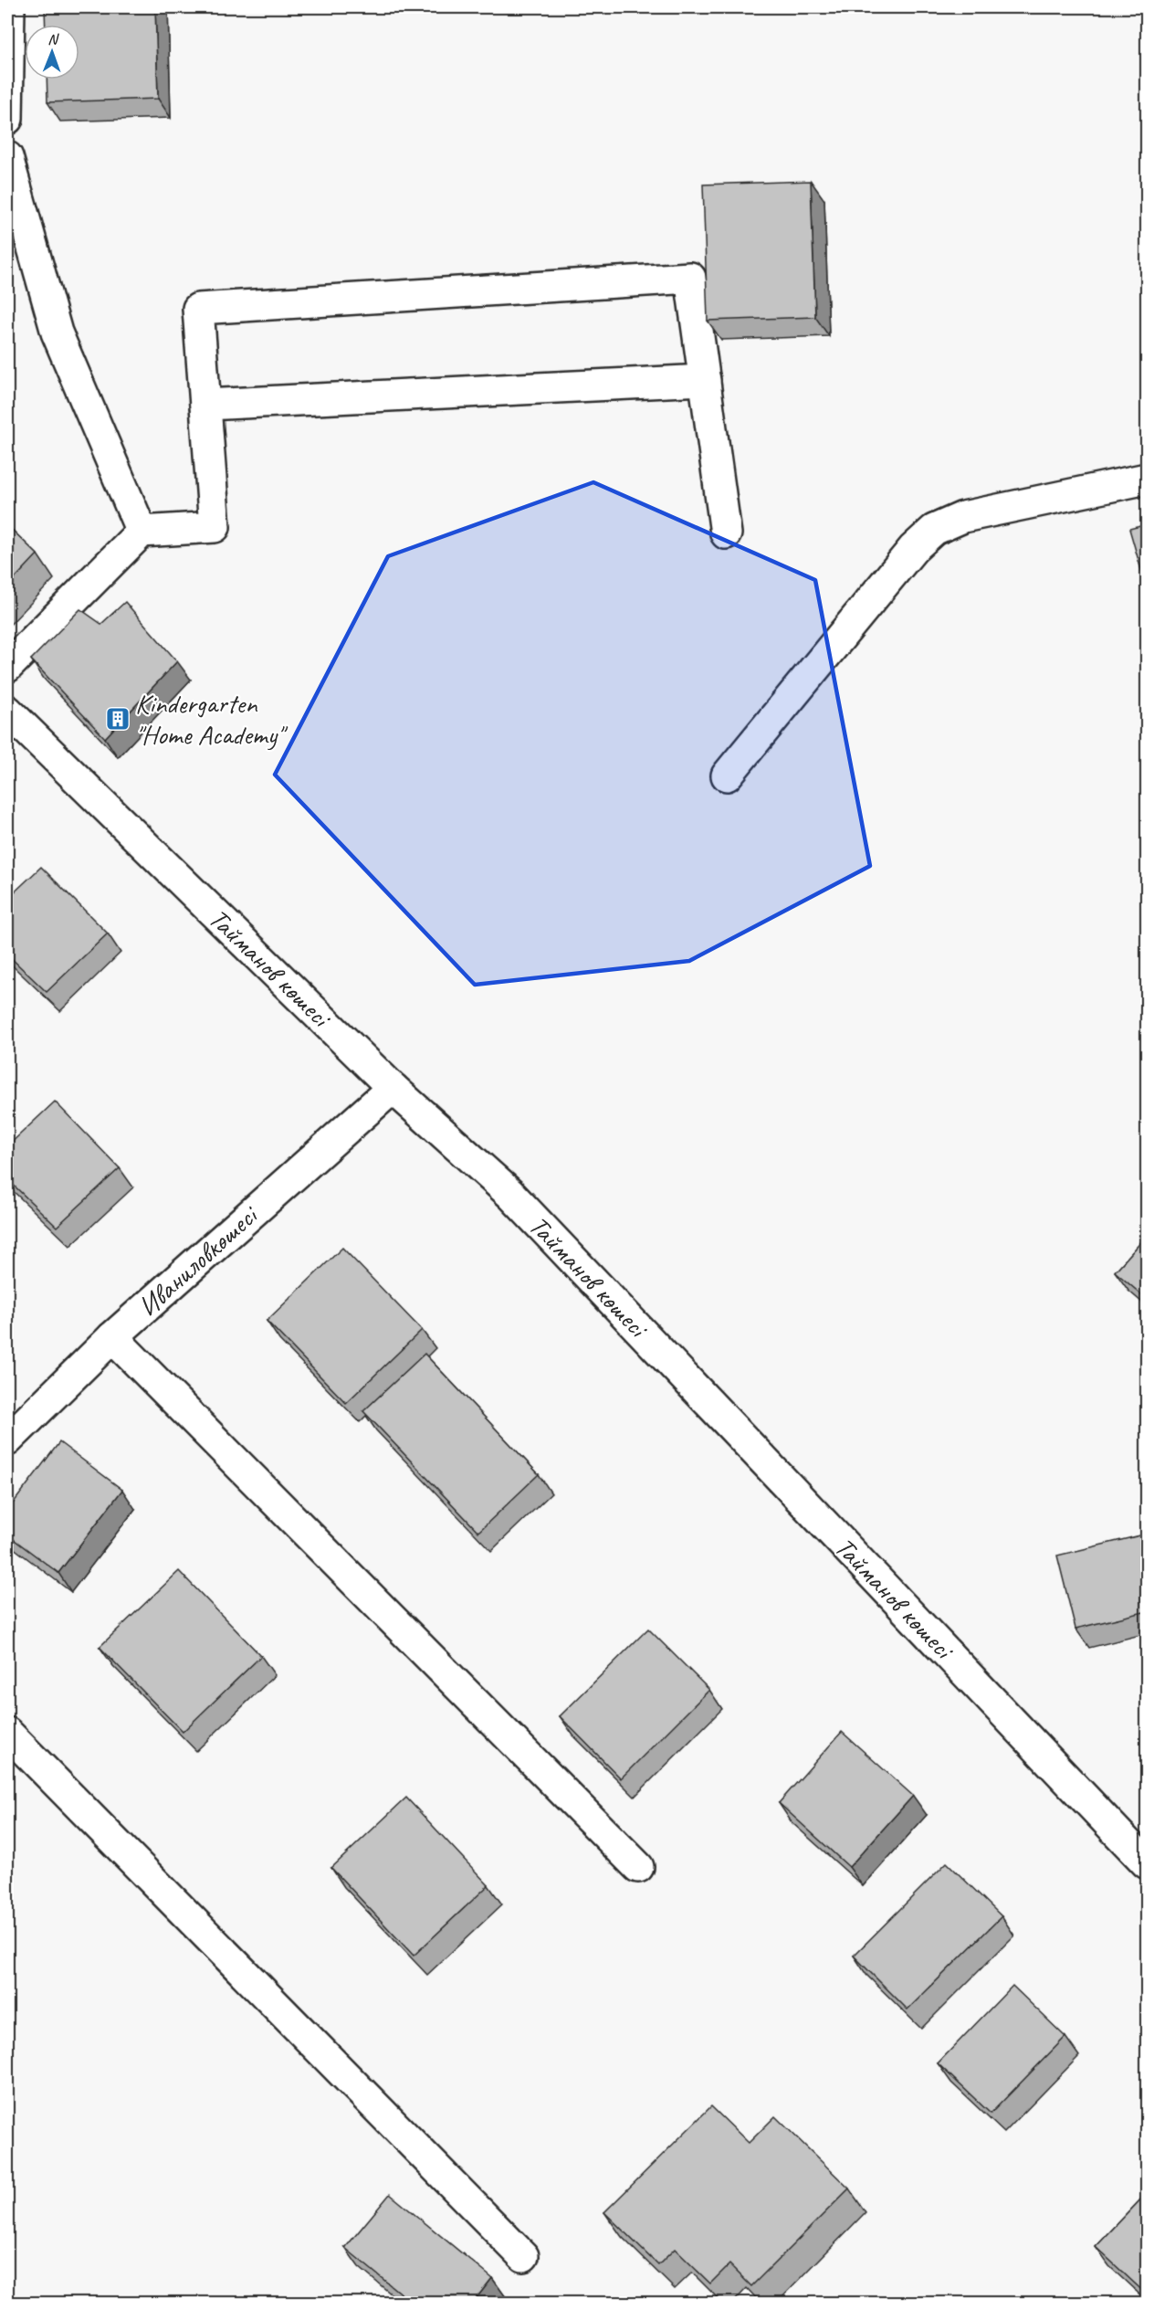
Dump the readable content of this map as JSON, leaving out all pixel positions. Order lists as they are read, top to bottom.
{
  "streets": {
    "street": ["Тайманов көшесі", "Иваниловкөшесі"]
  },
  "crossings": [
    ["Тайманов көшесі", "Иваниловкөшесі"]
  ],
  "places": {
    "building": ["Kindergarten \"Home Academy\""]
  },
  "north": "top"
}
